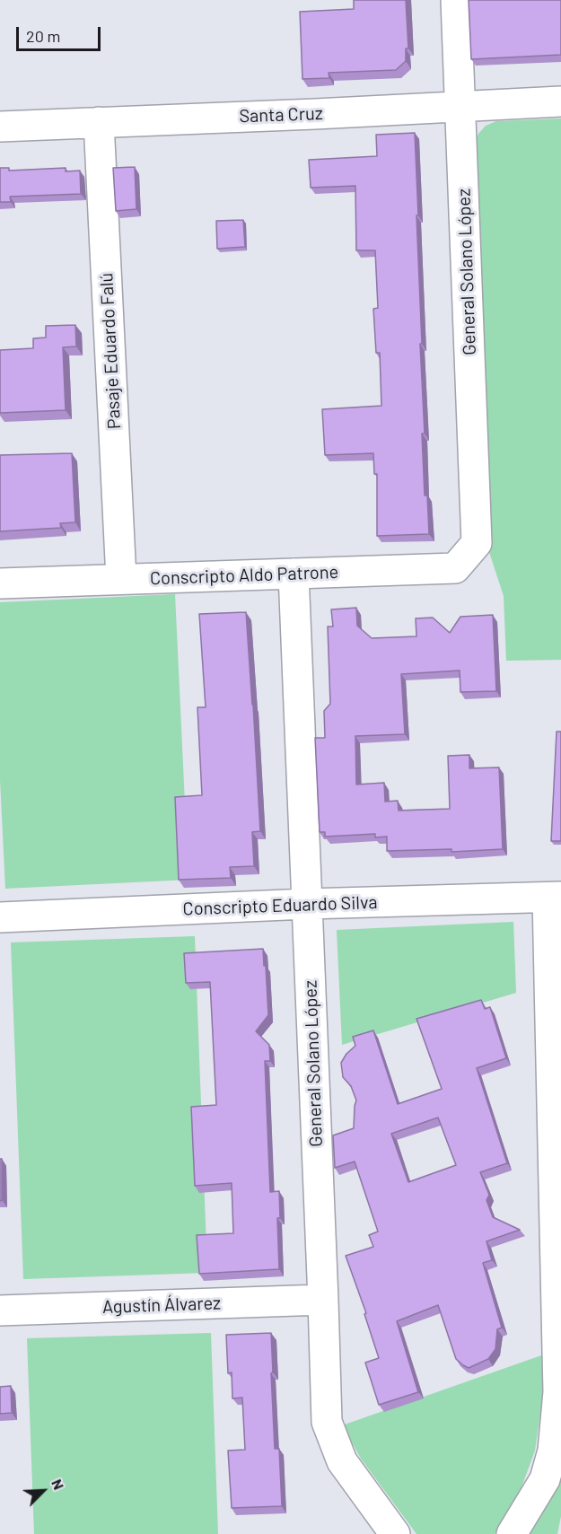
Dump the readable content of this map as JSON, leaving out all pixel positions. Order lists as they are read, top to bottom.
{
  "streets": {
    "street": [
      "Santa Cruz",
      "General Solano López",
      "Pasaje Eduardo Falú",
      "Conscripto Aldo Patrone",
      "Conscripto Eduardo Silva",
      "Agustín Álvarez"
    ]
  },
  "crossings": [
    ["Santa Cruz", "General Solano López"],
    ["Santa Cruz", "Pasaje Eduardo Falú"],
    ["General Solano López", "Conscripto Aldo Patrone"],
    ["General Solano López", "Conscripto Eduardo Silva"],
    ["General Solano López", "Agustín Álvarez"],
    ["Pasaje Eduardo Falú", "Conscripto Aldo Patrone"]
  ],
  "scale_bar": "20 m",
  "north": "top right"
}
